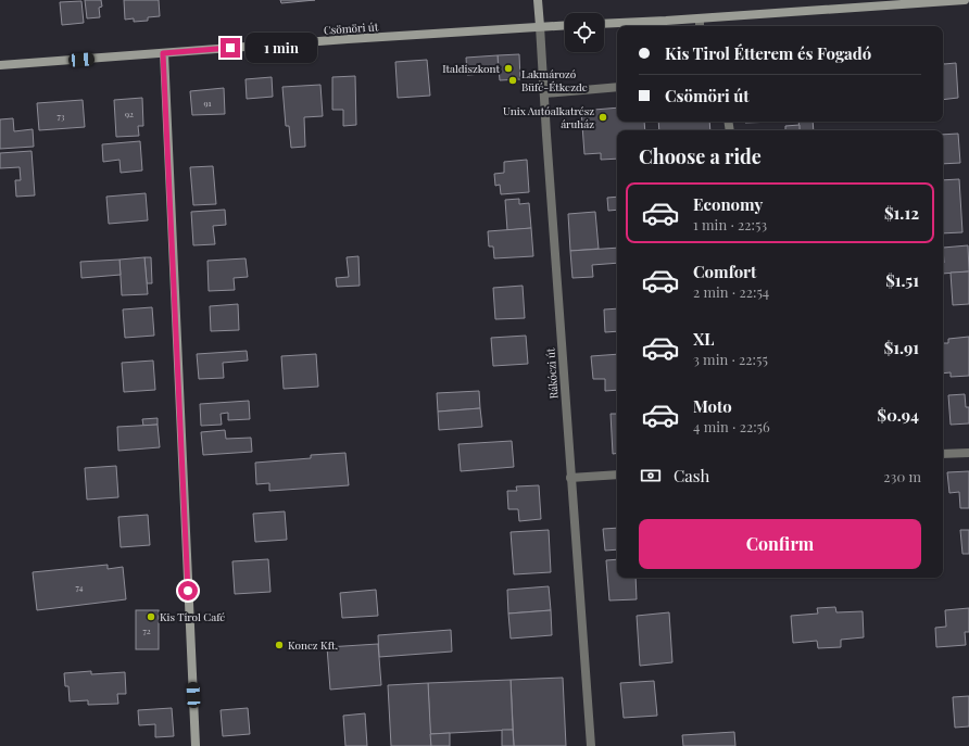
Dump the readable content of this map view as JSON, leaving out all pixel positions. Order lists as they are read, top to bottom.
{
  "streets": {
    "main road": ["Csömöri út", "Rákóczi út"]
  },
  "crossings": [
    ["Csömöri út", "Rákóczi út"]
  ],
  "places": [
    "Italdiszkont",
    "Lakmározó Büfé-Étkezde",
    "Unix Autóalkatrész áruház",
    "Kis Tirol Café",
    "Koncz Kft."
  ],
  "house_numbers": [
    "91",
    "92",
    "73",
    "74",
    "72"
  ],
  "page": {
    "banner": ["Kis Tirol Étterem és Fogadó", "Csömöri út"],
    "bubble": "1 min",
    "heading": "Choose a ride",
    "list": [
      {
        "name": "Economy",
        "note": "1 min · 22:53",
        "value": "$1.12"
      },
      {
        "name": "Comfort",
        "note": "2 min · 22:54",
        "value": "$1.51"
      },
      {
        "name": "XL",
        "note": "3 min · 22:55",
        "value": "$1.91"
      },
      {
        "name": "Moto",
        "note": "4 min · 22:56",
        "value": "$0.94"
      }
    ],
    "pay": ["Cash", "230 m"],
    "buttons": "Confirm"
  }
}
